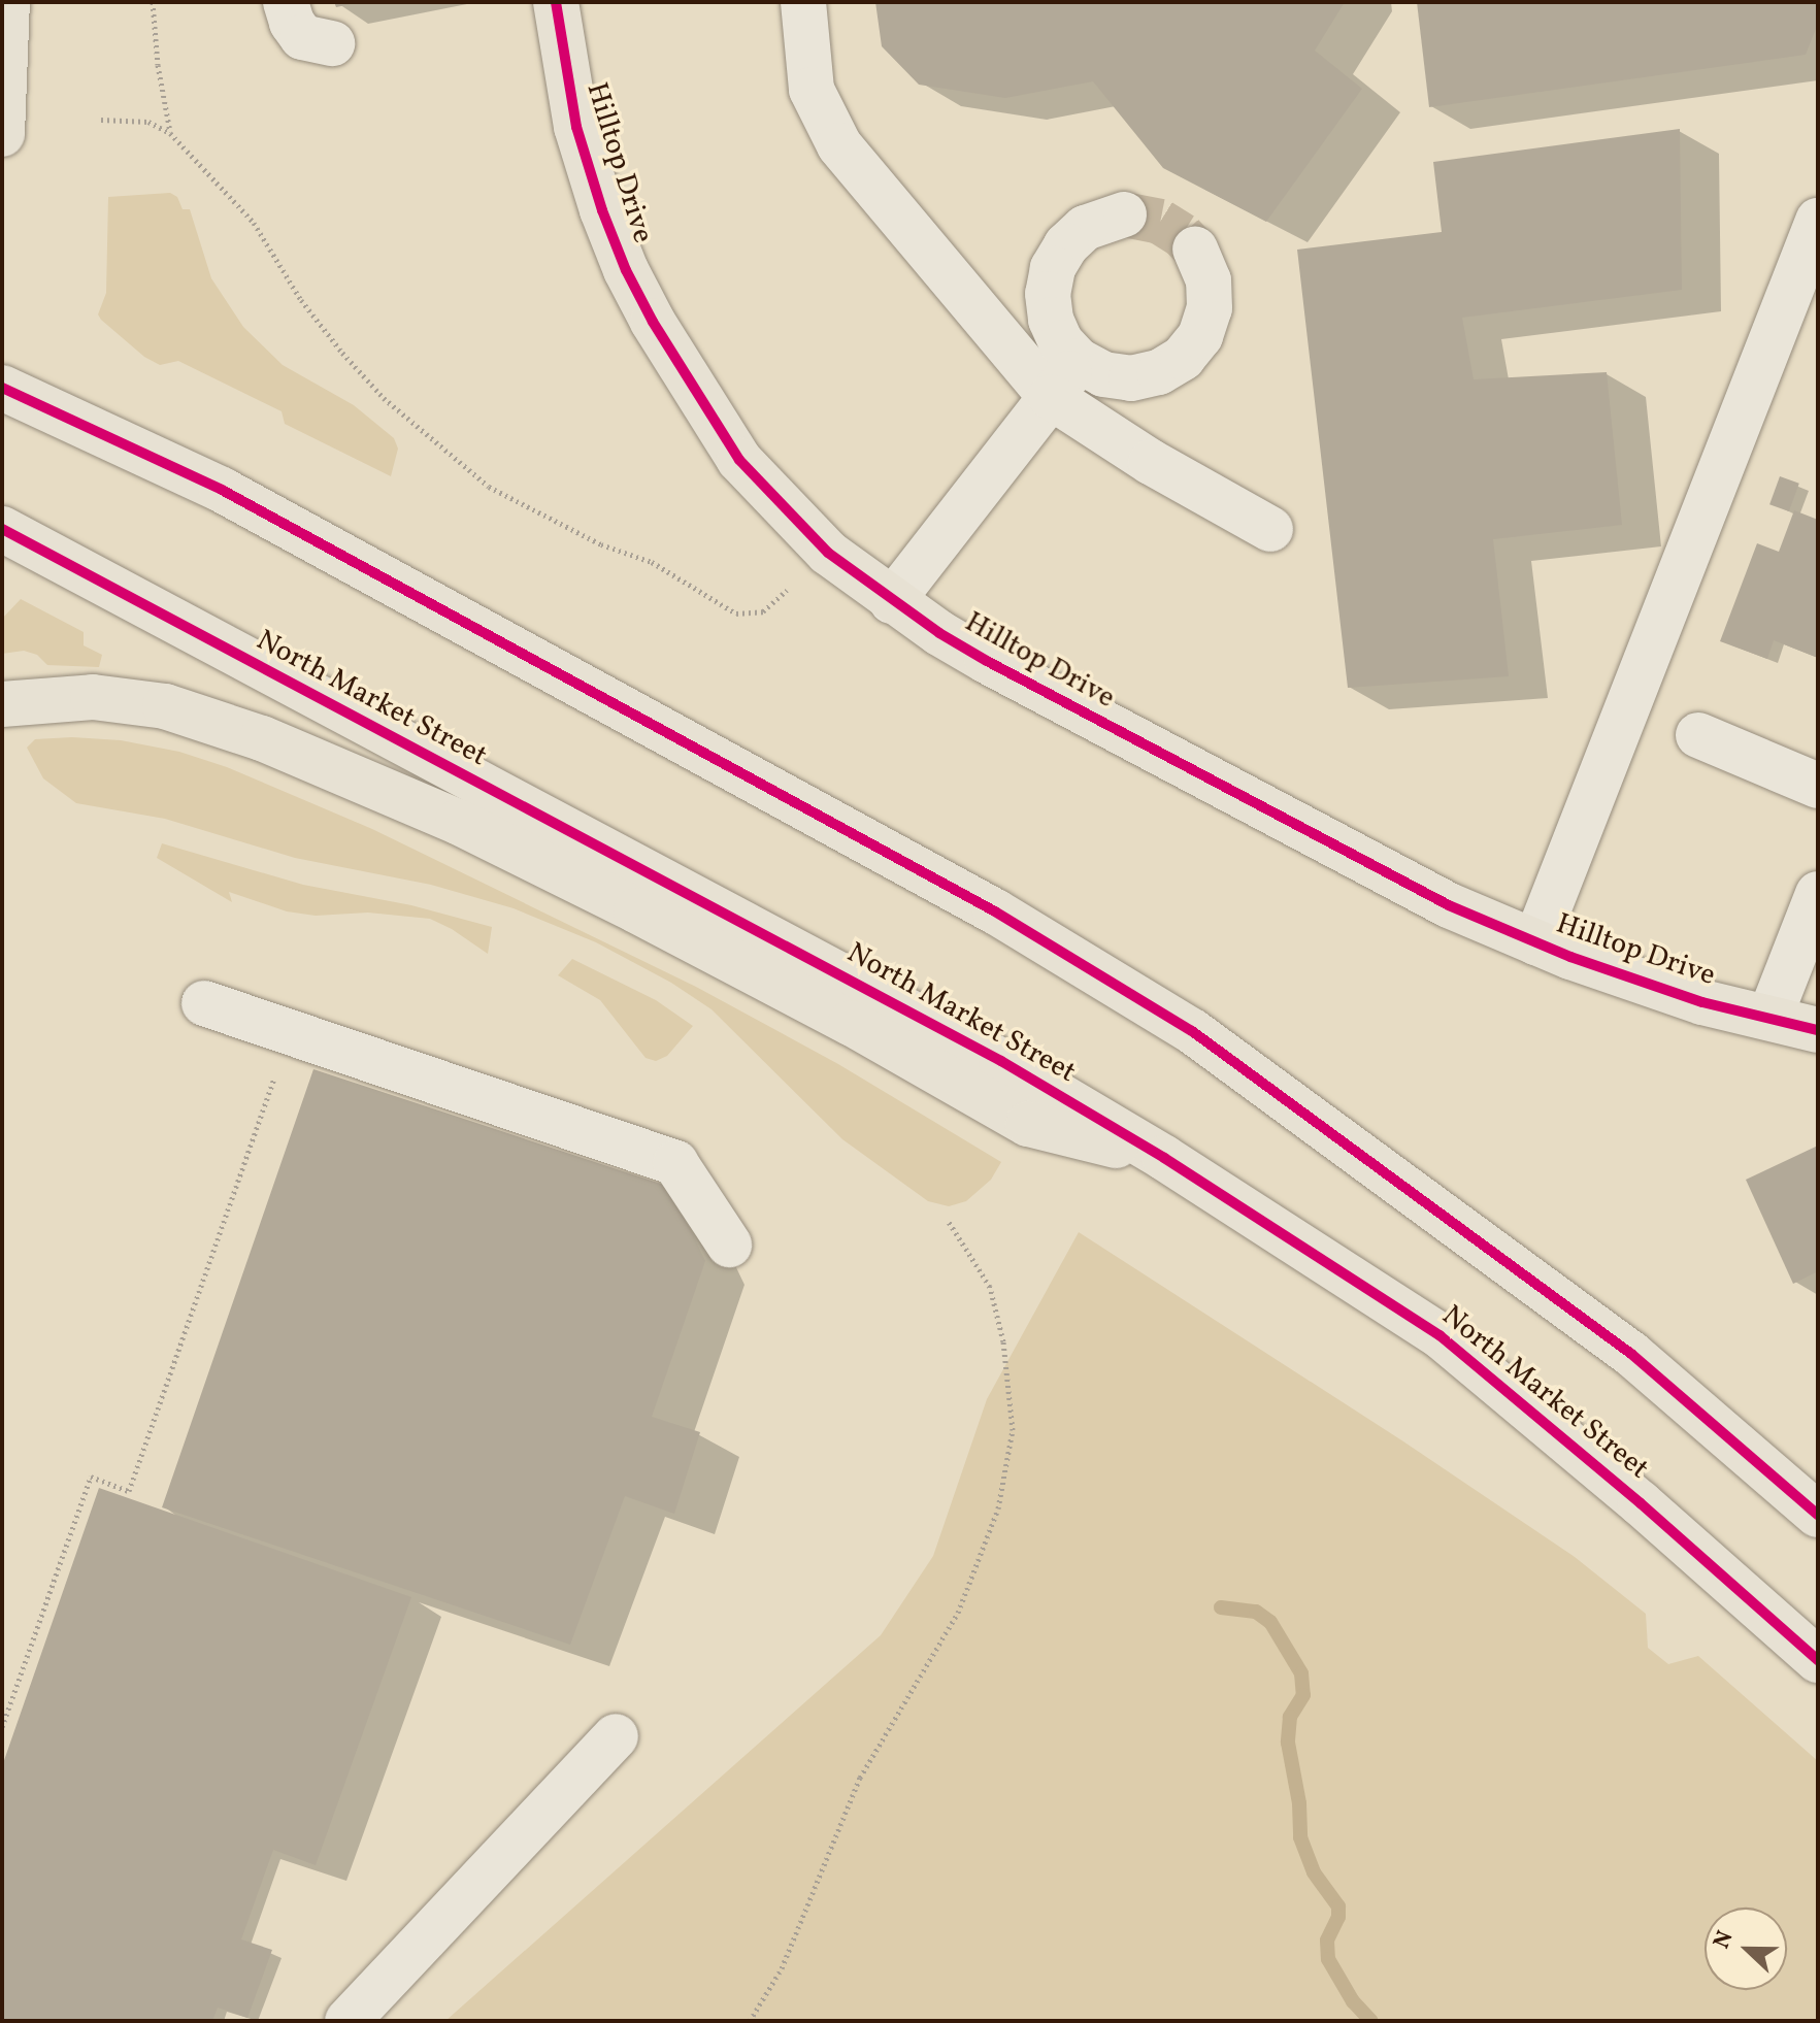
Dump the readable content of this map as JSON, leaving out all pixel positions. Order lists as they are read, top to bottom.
{
  "streets": {
    "main road": ["Hilltop Drive", "North Market Street"]
  },
  "north": "left"
}
